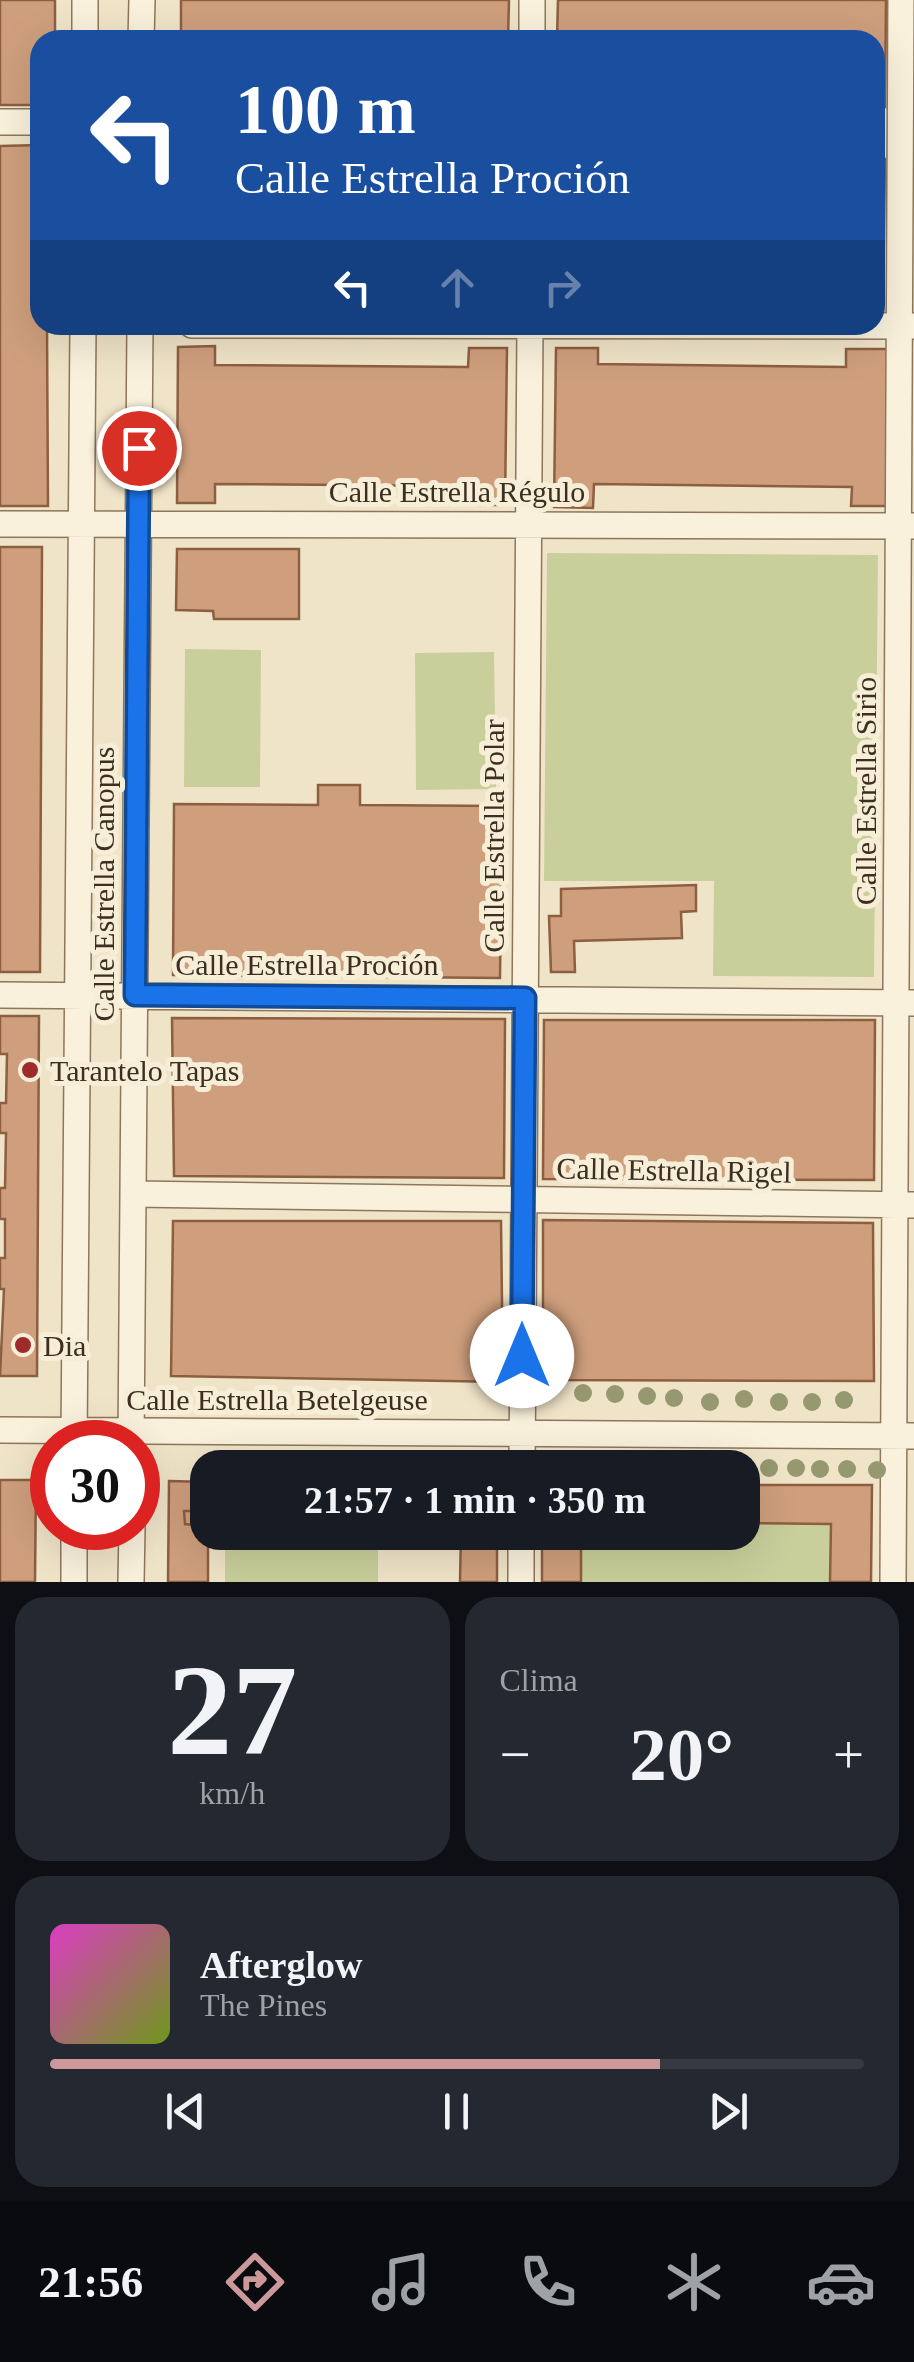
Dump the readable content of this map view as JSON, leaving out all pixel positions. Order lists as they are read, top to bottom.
{
  "streets": {
    "street": [
      "Calle Estrella Régulo",
      "Calle Estrella Sirio",
      "Calle Estrella Polar",
      "Calle Estrella Canopus",
      "Calle Estrella Proción",
      "Calle Estrella Rigel",
      "Calle Estrella Betelgeuse"
    ]
  },
  "crossings": [
    ["Calle Estrella Régulo", "Calle Estrella Sirio"],
    ["Calle Estrella Régulo", "Calle Estrella Polar"],
    ["Calle Estrella Régulo", "Calle Estrella Canopus"],
    ["Calle Estrella Sirio", "Calle Estrella Proción"],
    ["Calle Estrella Sirio", "Calle Estrella Rigel"],
    ["Calle Estrella Sirio", "Calle Estrella Betelgeuse"],
    ["Calle Estrella Polar", "Calle Estrella Proción"],
    ["Calle Estrella Polar", "Calle Estrella Rigel"],
    ["Calle Estrella Polar", "Calle Estrella Betelgeuse"],
    ["Calle Estrella Canopus", "Calle Estrella Proción"],
    ["Calle Estrella Canopus", "Calle Estrella Rigel"]
  ],
  "places": ["Tarantelo Tapas", "Dia"],
  "page": {
    "turn": ["100 m", "Calle Estrella Proción"],
    "limit": "30",
    "trip": "21:57 · 1 min · 350 m",
    "tile": [
      ["27", "km/h"],
      "Clima"
    ],
    "heat": ["−", "20°", "+"],
    "song": ["Afterglow", "The Pines"],
    "tabs": "21:56"
  }
}
